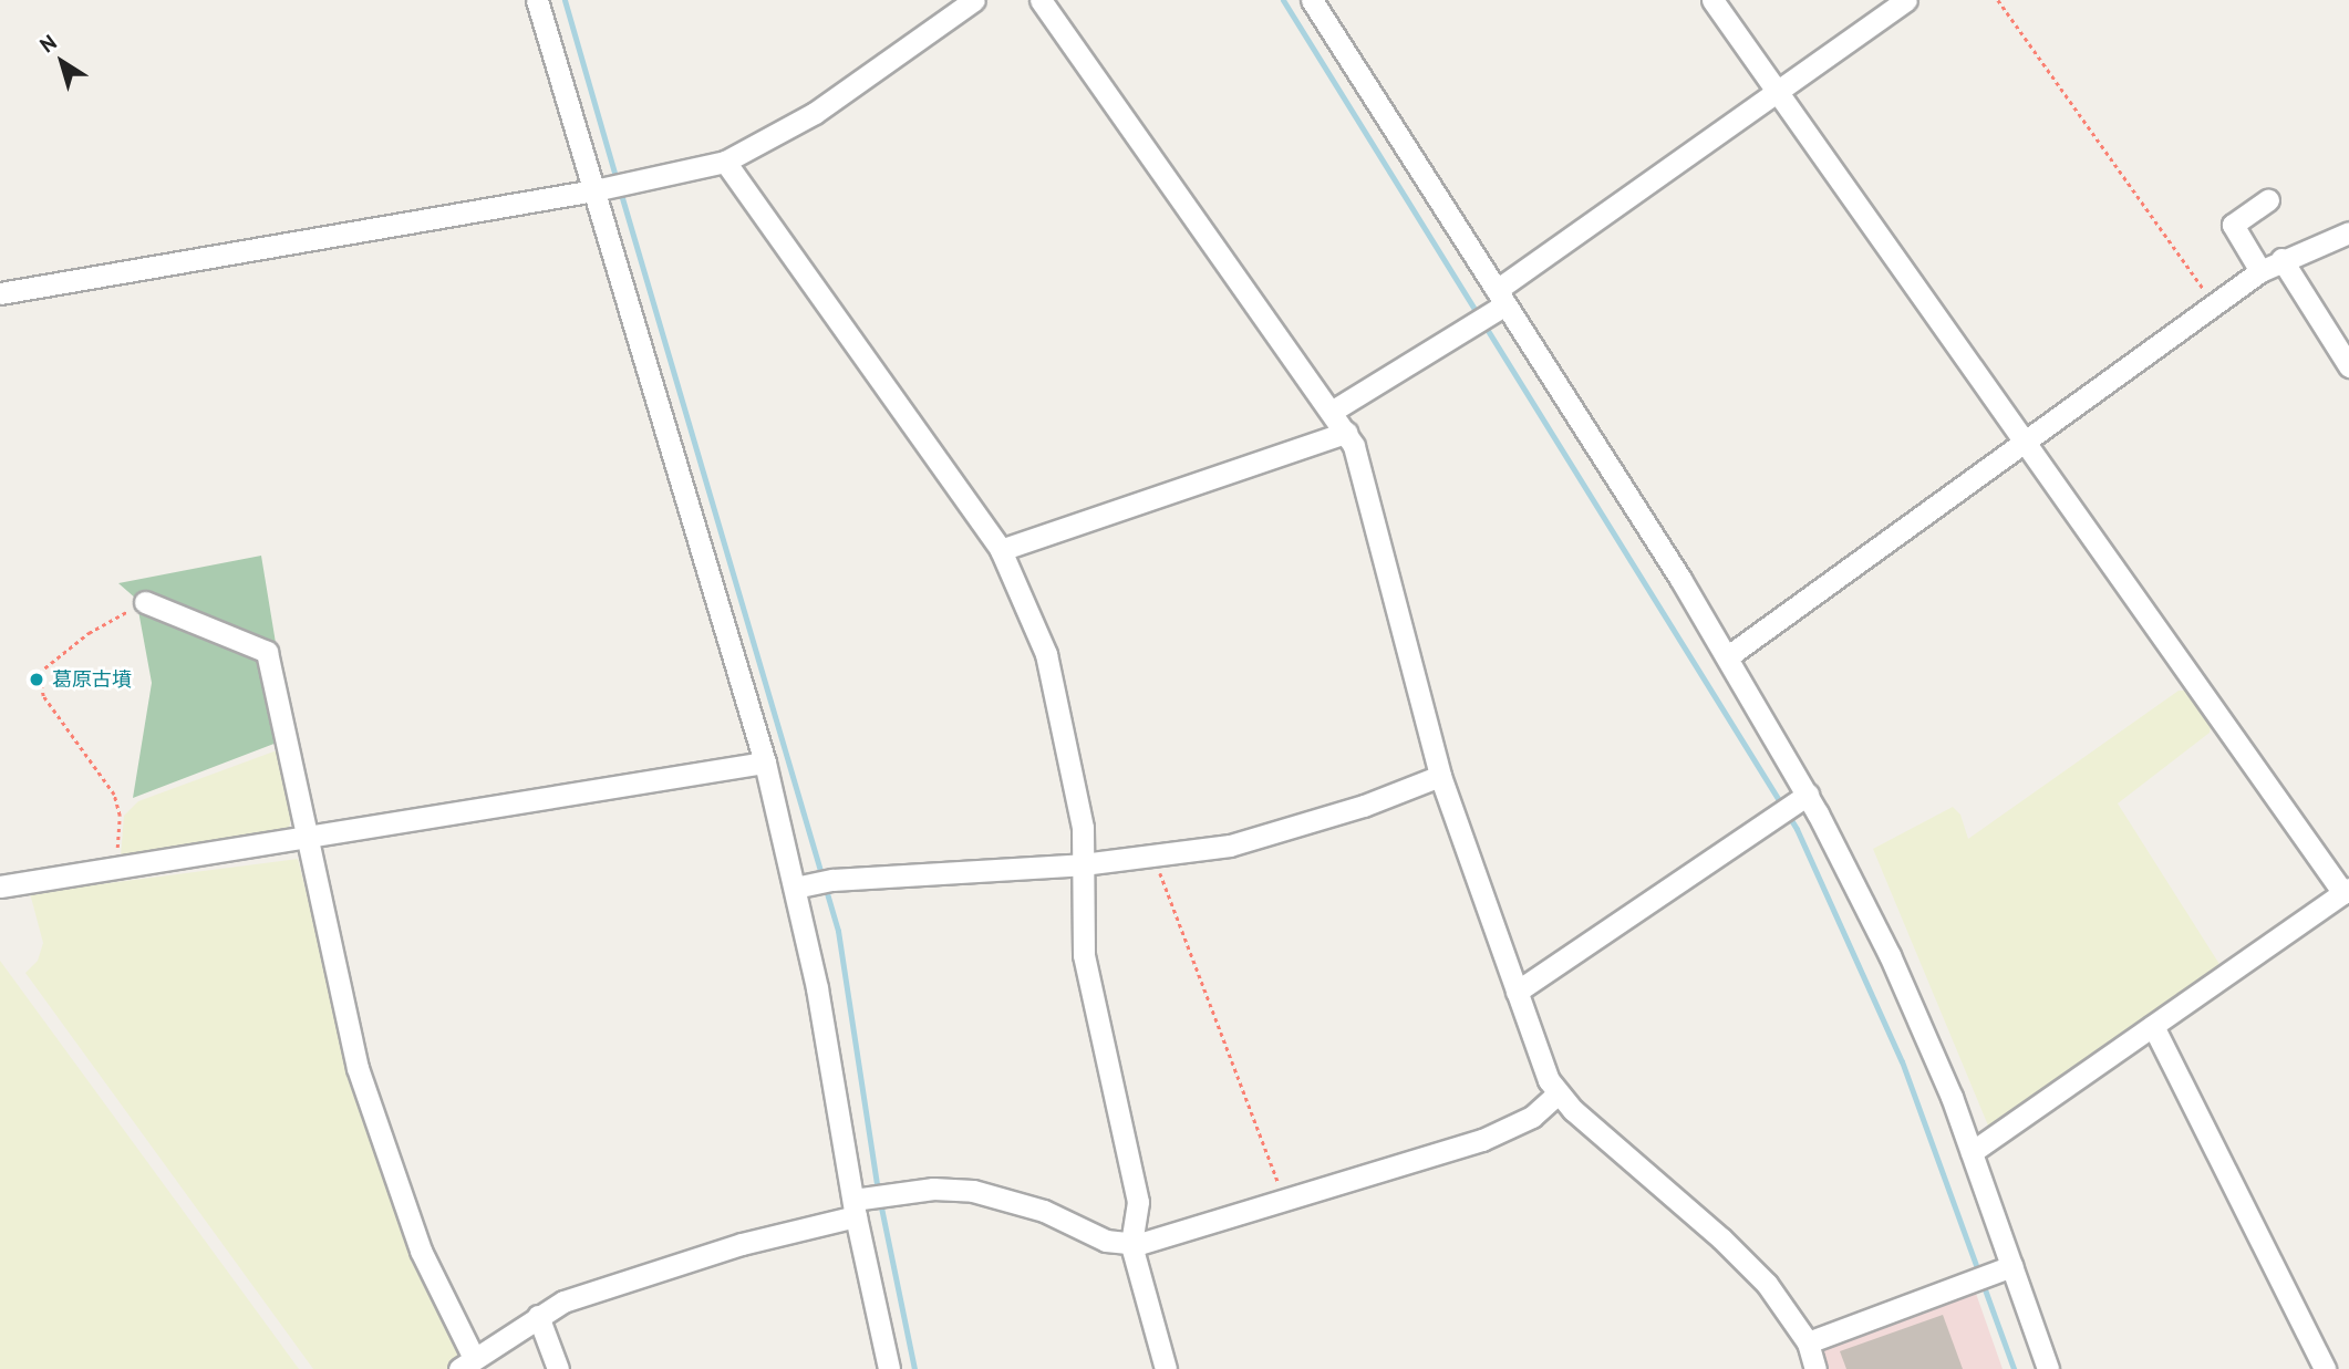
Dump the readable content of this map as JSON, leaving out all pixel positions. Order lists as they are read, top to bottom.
{
  "places": ["葛原古墳"],
  "north": "top left"
}
